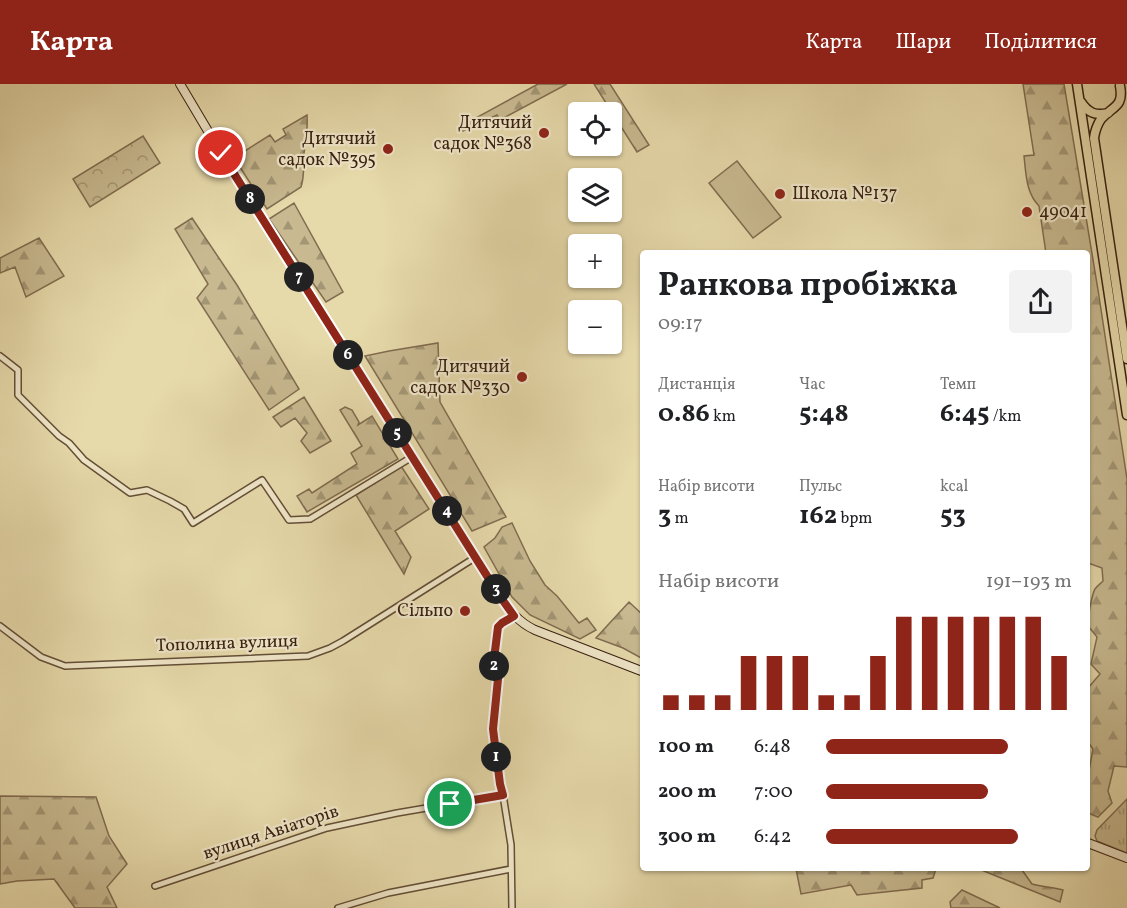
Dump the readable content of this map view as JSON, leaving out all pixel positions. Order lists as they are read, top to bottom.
{
  "streets": {
    "street": ["Тополина вулиця", "вулиця Авіаторів"]
  },
  "places": [
    "Дитячий садок №368",
    "Дитячий садок №395",
    "Школа №137",
    "49041",
    "Дитячий садок №330",
    "Сільпо"
  ],
  "page": {
    "header": "Карта",
    "nav": ["Карта", "Шари", "Поділитися"],
    "map_buttons": ["+", "−"],
    "pins": [
      "8",
      "7",
      "6",
      "5",
      "4",
      "3",
      "2",
      "1"
    ],
    "heading": ["Ранкова пробіжка", "09:17"],
    "stats": [
      ["Дистанція", "0.86 km"],
      ["Час", "5:48"],
      ["Темп", "6:45 /km"],
      ["Набір висоти", "3 m"],
      ["Пульс", "162 bpm"],
      ["kcal", "53"]
    ],
    "chart": ["Набір висоти", "191–193 m"],
    "list": [
      {
        "name": "100 m",
        "note": "6:48"
      },
      {
        "name": "200 m",
        "note": "7:00"
      },
      {
        "name": "300 m",
        "note": "6:42"
      }
    ]
  }
}
